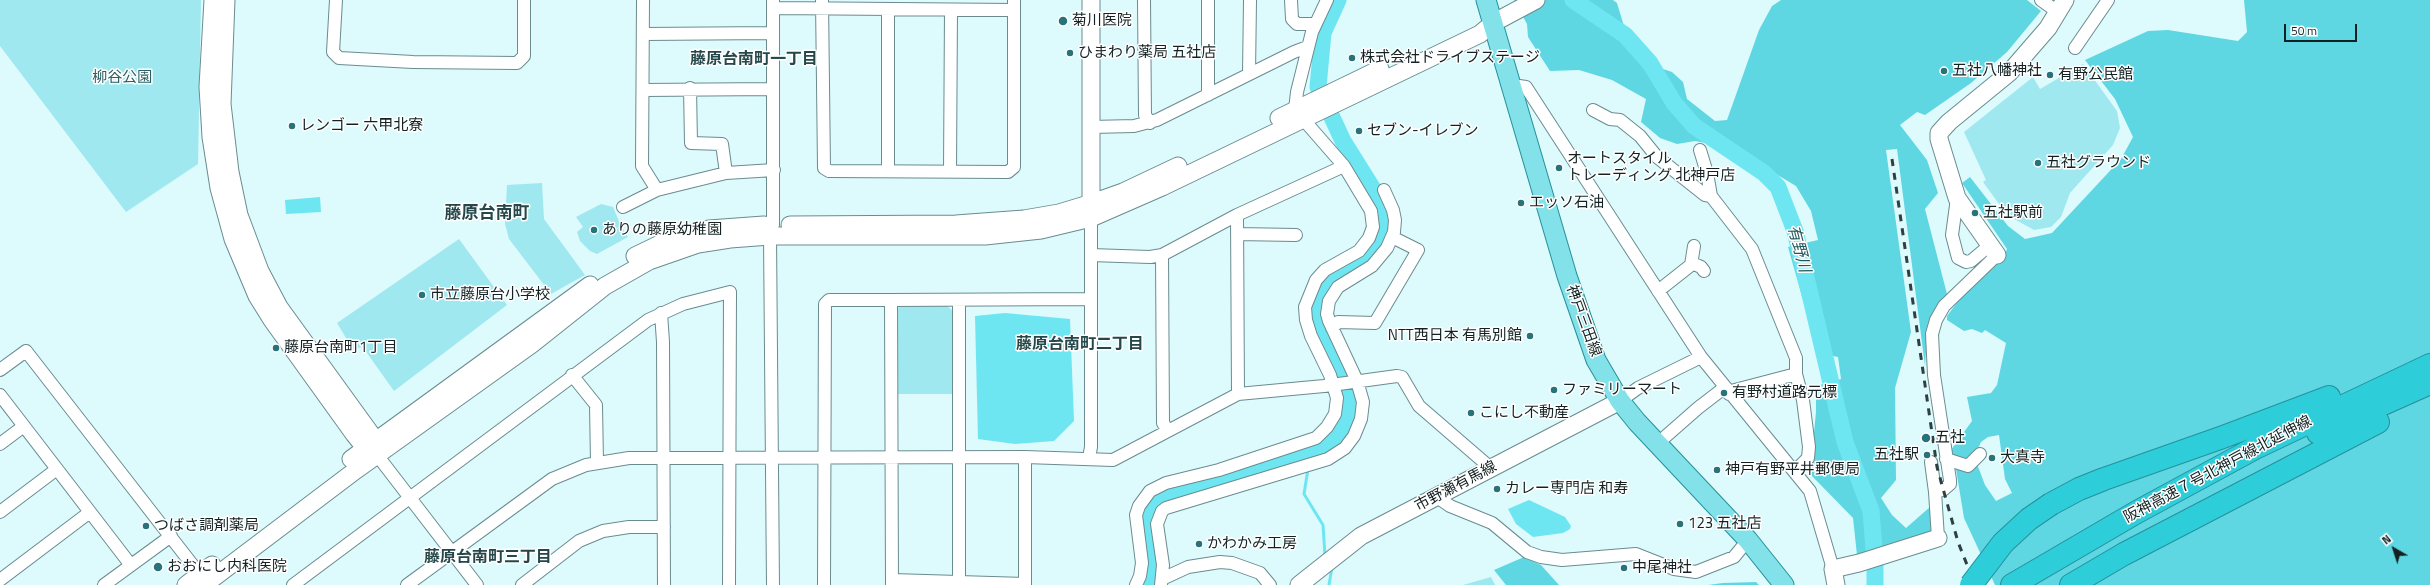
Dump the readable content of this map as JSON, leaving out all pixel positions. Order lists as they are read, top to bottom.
{
  "streets": {
    "highway": ["阪神高速７号北神戸線北延伸線"],
    "main road": ["神戸三田線"],
    "street": ["市野瀬有馬線"]
  },
  "crossings": [
    ["神戸三田線", "市野瀬有馬線"]
  ],
  "districts": [
    "藤原台南町一丁目",
    "藤原台南町",
    "藤原台南町二丁目",
    "藤原台南町三丁目"
  ],
  "water": ["有野川"],
  "parks": ["柳谷公園"],
  "places": [
    "菊川医院",
    "ひまわり薬局 五社店",
    "株式会社ドライブステージ",
    "五社八幡神社",
    "有野公民館",
    "レンゴー 六甲北寮",
    "セブン-イレブン",
    "五社グラウンド",
    "オートスタイル トレーディング 北神戸店",
    "エッソ石油",
    "五社駅前",
    "ありの藤原幼稚園",
    "市立藤原台小学校",
    "NTT西日本 有馬別館",
    "藤原台南町1丁目",
    "ファミリーマート",
    "有野村道路元標",
    "こにし不動産",
    "五社",
    "五社駅",
    "大真寺",
    "神戸有野平井郵便局",
    "カレー専門店 和寿",
    "123 五社店",
    "つばさ調剤薬局",
    "かわかみ工房",
    "おおにし内科医院",
    "中尾神社"
  ],
  "scale_bar": "50 m",
  "north": "top left"
}
